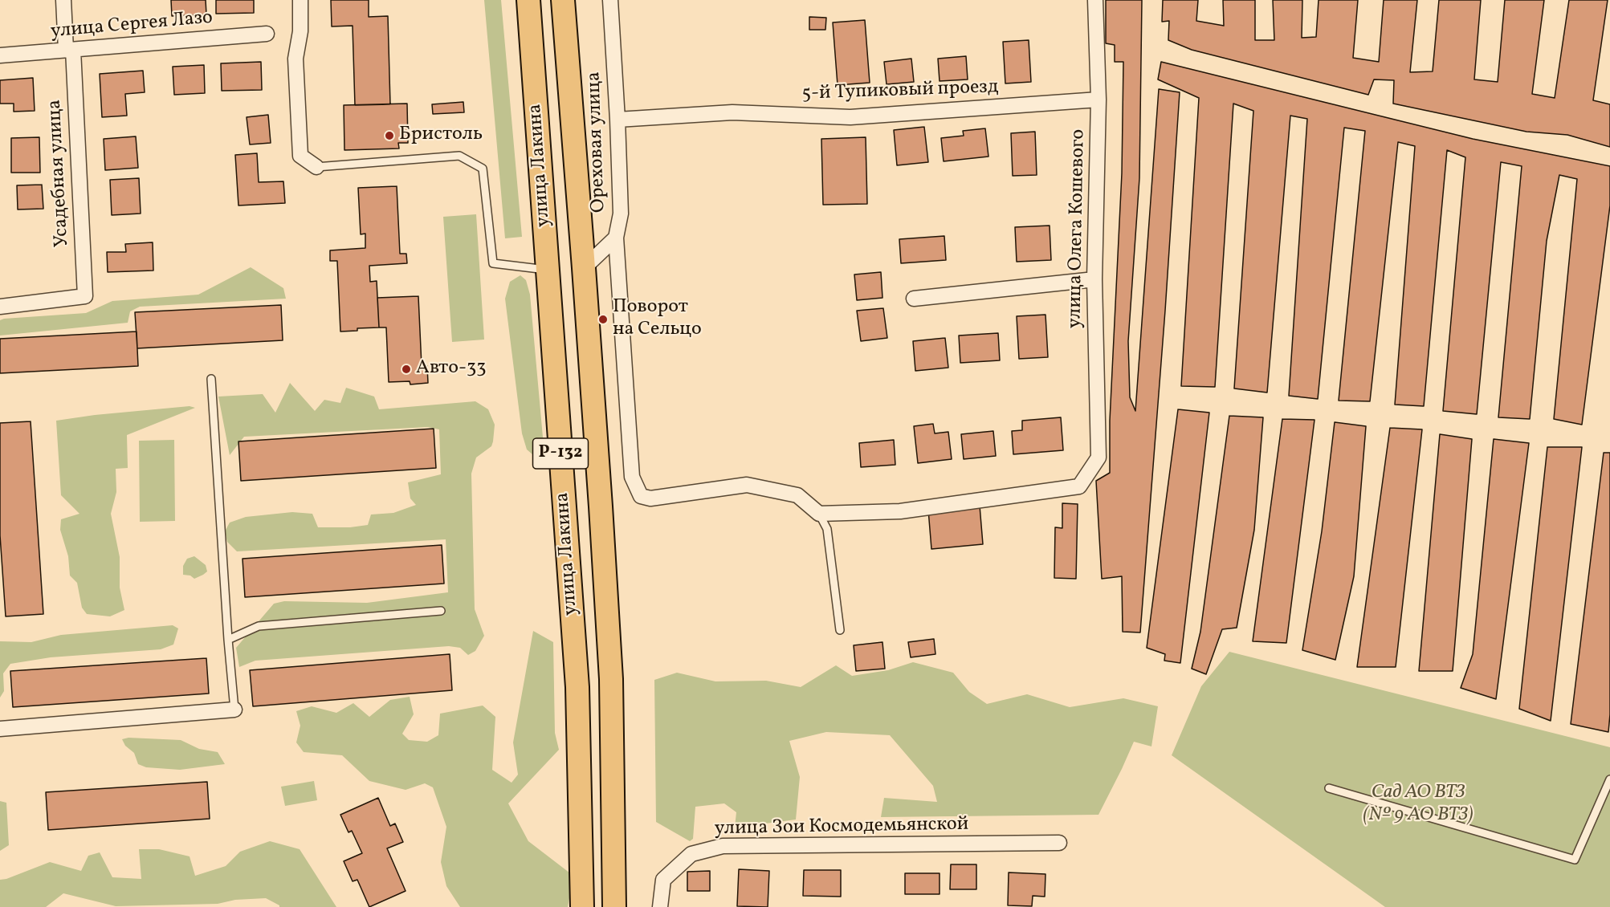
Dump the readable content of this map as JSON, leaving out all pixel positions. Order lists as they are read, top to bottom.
{
  "streets": {
    "highway": ["улица Лакина", "Р-132"],
    "street": [
      "улица Сергея Лазо",
      "5-й Тупиковый проезд",
      "Ореховая улица",
      "Усадебная улица",
      "улица Олега Кошевого",
      "улица Зои Космодемьянской"
    ]
  },
  "crossings": [
    ["улица Сергея Лазо", "Усадебная улица"],
    ["5-й Тупиковый проезд", "Ореховая улица"],
    ["5-й Тупиковый проезд", "улица Олега Кошевого"],
    ["Ореховая улица", "улица Лакина"]
  ],
  "parks": ["Сад АО ВТЗ (№ 9 АО ВТЗ)"],
  "places": ["Бристоль", "Поворот на Сельцо", "Авто-33"]
}
